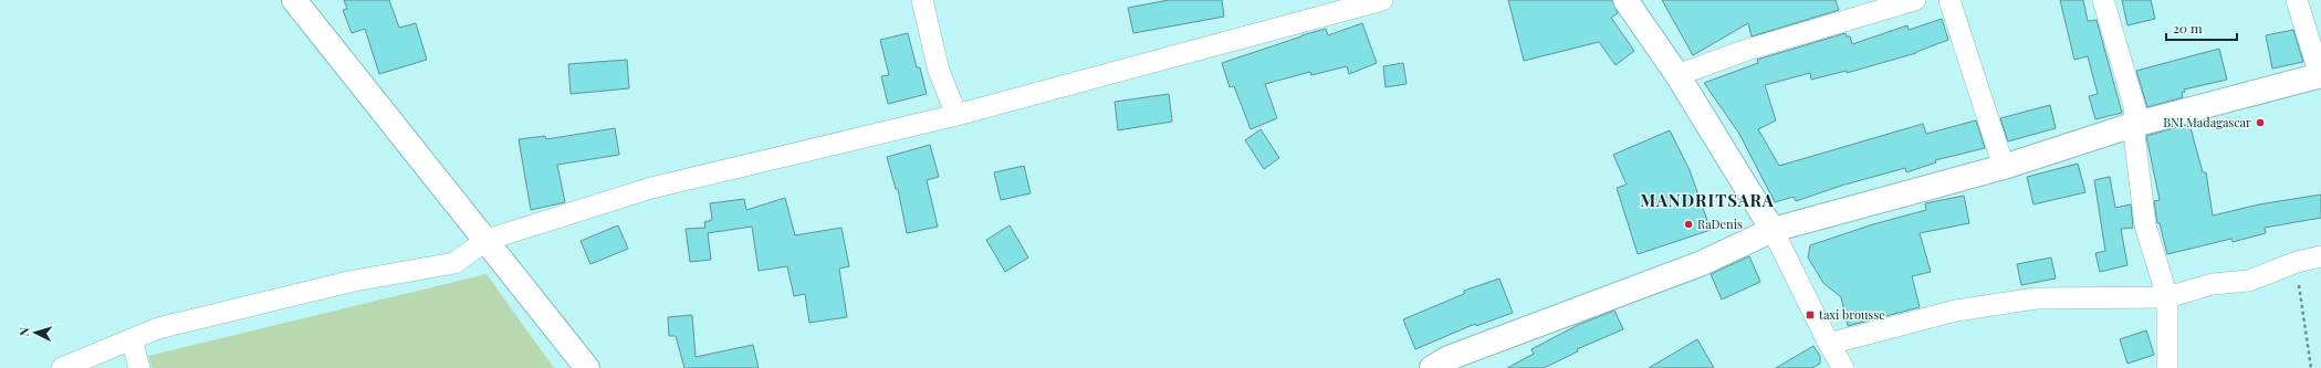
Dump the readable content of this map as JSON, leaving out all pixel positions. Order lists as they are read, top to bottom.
{
  "districts": ["MANDRITSARA"],
  "places": {
    "other": ["BNI Madagascar", "RaDenis"],
    "transit": ["taxi brousse"]
  },
  "scale_bar": "20 m",
  "north": "left"
}
